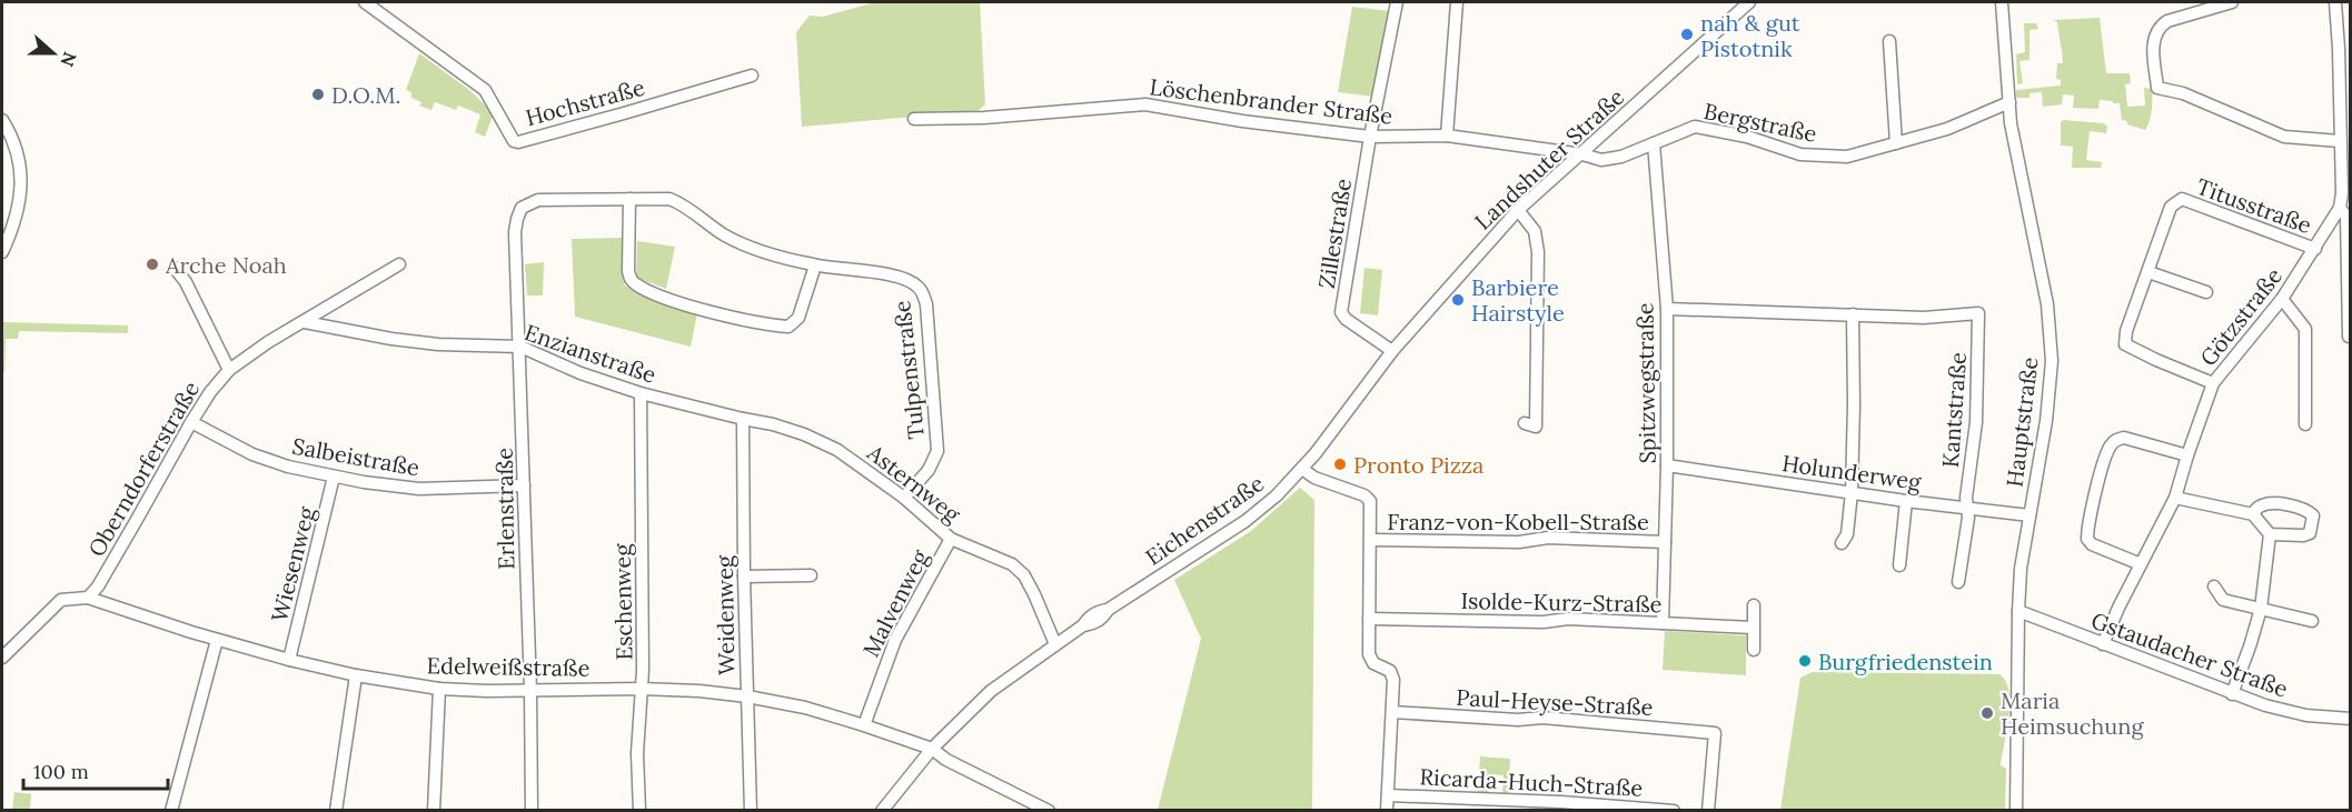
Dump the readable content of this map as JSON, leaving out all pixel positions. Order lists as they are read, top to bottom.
{
  "streets": {
    "street": [
      "Löschenbrander Straße",
      "Hochstraße",
      "Bergstraße",
      "Landshuter Straße",
      "Titusstraße",
      "Zillestraße",
      "Götzstraße",
      "Enzianstraße",
      "Tulpenstraße",
      "Spitzwegstraße",
      "Kantstraße",
      "Hauptstraße",
      "Salbeistraße",
      "Oberndorferstraße",
      "Holunderweg",
      "Asternweg",
      "Erlenstraße",
      "Eichenstraße",
      "Franz-von-Kobell-Straße",
      "Wiesenweg",
      "Eschenweg",
      "Isolde-Kurz-Straße",
      "Malvenweg",
      "Weidenweg",
      "Gstaudacher Straße",
      "Edelweißstraße",
      "Paul-Heyse-Straße",
      "Ricarda-Huch-Straße"
    ]
  },
  "crossings": [
    ["Löschenbrander Straße", "Bergstraße"],
    ["Löschenbrander Straße", "Landshuter Straße"],
    ["Löschenbrander Straße", "Zillestraße"],
    ["Bergstraße", "Landshuter Straße"],
    ["Bergstraße", "Spitzwegstraße"],
    ["Bergstraße", "Hauptstraße"],
    ["Landshuter Straße", "Zillestraße"],
    ["Landshuter Straße", "Eichenstraße"],
    ["Titusstraße", "Götzstraße"],
    ["Götzstraße", "Gstaudacher Straße"],
    ["Enzianstraße", "Oberndorferstraße"],
    ["Enzianstraße", "Asternweg"],
    ["Enzianstraße", "Erlenstraße"],
    ["Enzianstraße", "Eschenweg"],
    ["Enzianstraße", "Weidenweg"],
    ["Tulpenstraße", "Asternweg"],
    ["Tulpenstraße", "Erlenstraße"],
    ["Spitzwegstraße", "Holunderweg"],
    ["Spitzwegstraße", "Franz-von-Kobell-Straße"],
    ["Spitzwegstraße", "Isolde-Kurz-Straße"],
    ["Kantstraße", "Holunderweg"],
    ["Hauptstraße", "Holunderweg"],
    ["Hauptstraße", "Gstaudacher Straße"],
    ["Salbeistraße", "Oberndorferstraße"],
    ["Salbeistraße", "Erlenstraße"],
    ["Salbeistraße", "Wiesenweg"],
    ["Oberndorferstraße", "Edelweißstraße"],
    ["Asternweg", "Eichenstraße"],
    ["Asternweg", "Malvenweg"],
    ["Asternweg", "Weidenweg"],
    ["Erlenstraße", "Edelweißstraße"],
    ["Eichenstraße", "Edelweißstraße"],
    ["Wiesenweg", "Edelweißstraße"],
    ["Eschenweg", "Edelweißstraße"],
    ["Malvenweg", "Edelweißstraße"],
    ["Weidenweg", "Edelweißstraße"]
  ],
  "places": [
    "nah & gut Pistotnik",
    "D.O.M.",
    "Arche Noah",
    "Barbiere Hairstyle",
    "Pronto Pizza",
    "Burgfriedenstein",
    "Maria Heimsuchung"
  ],
  "scale_bar": "100 m",
  "north": "right"
}
